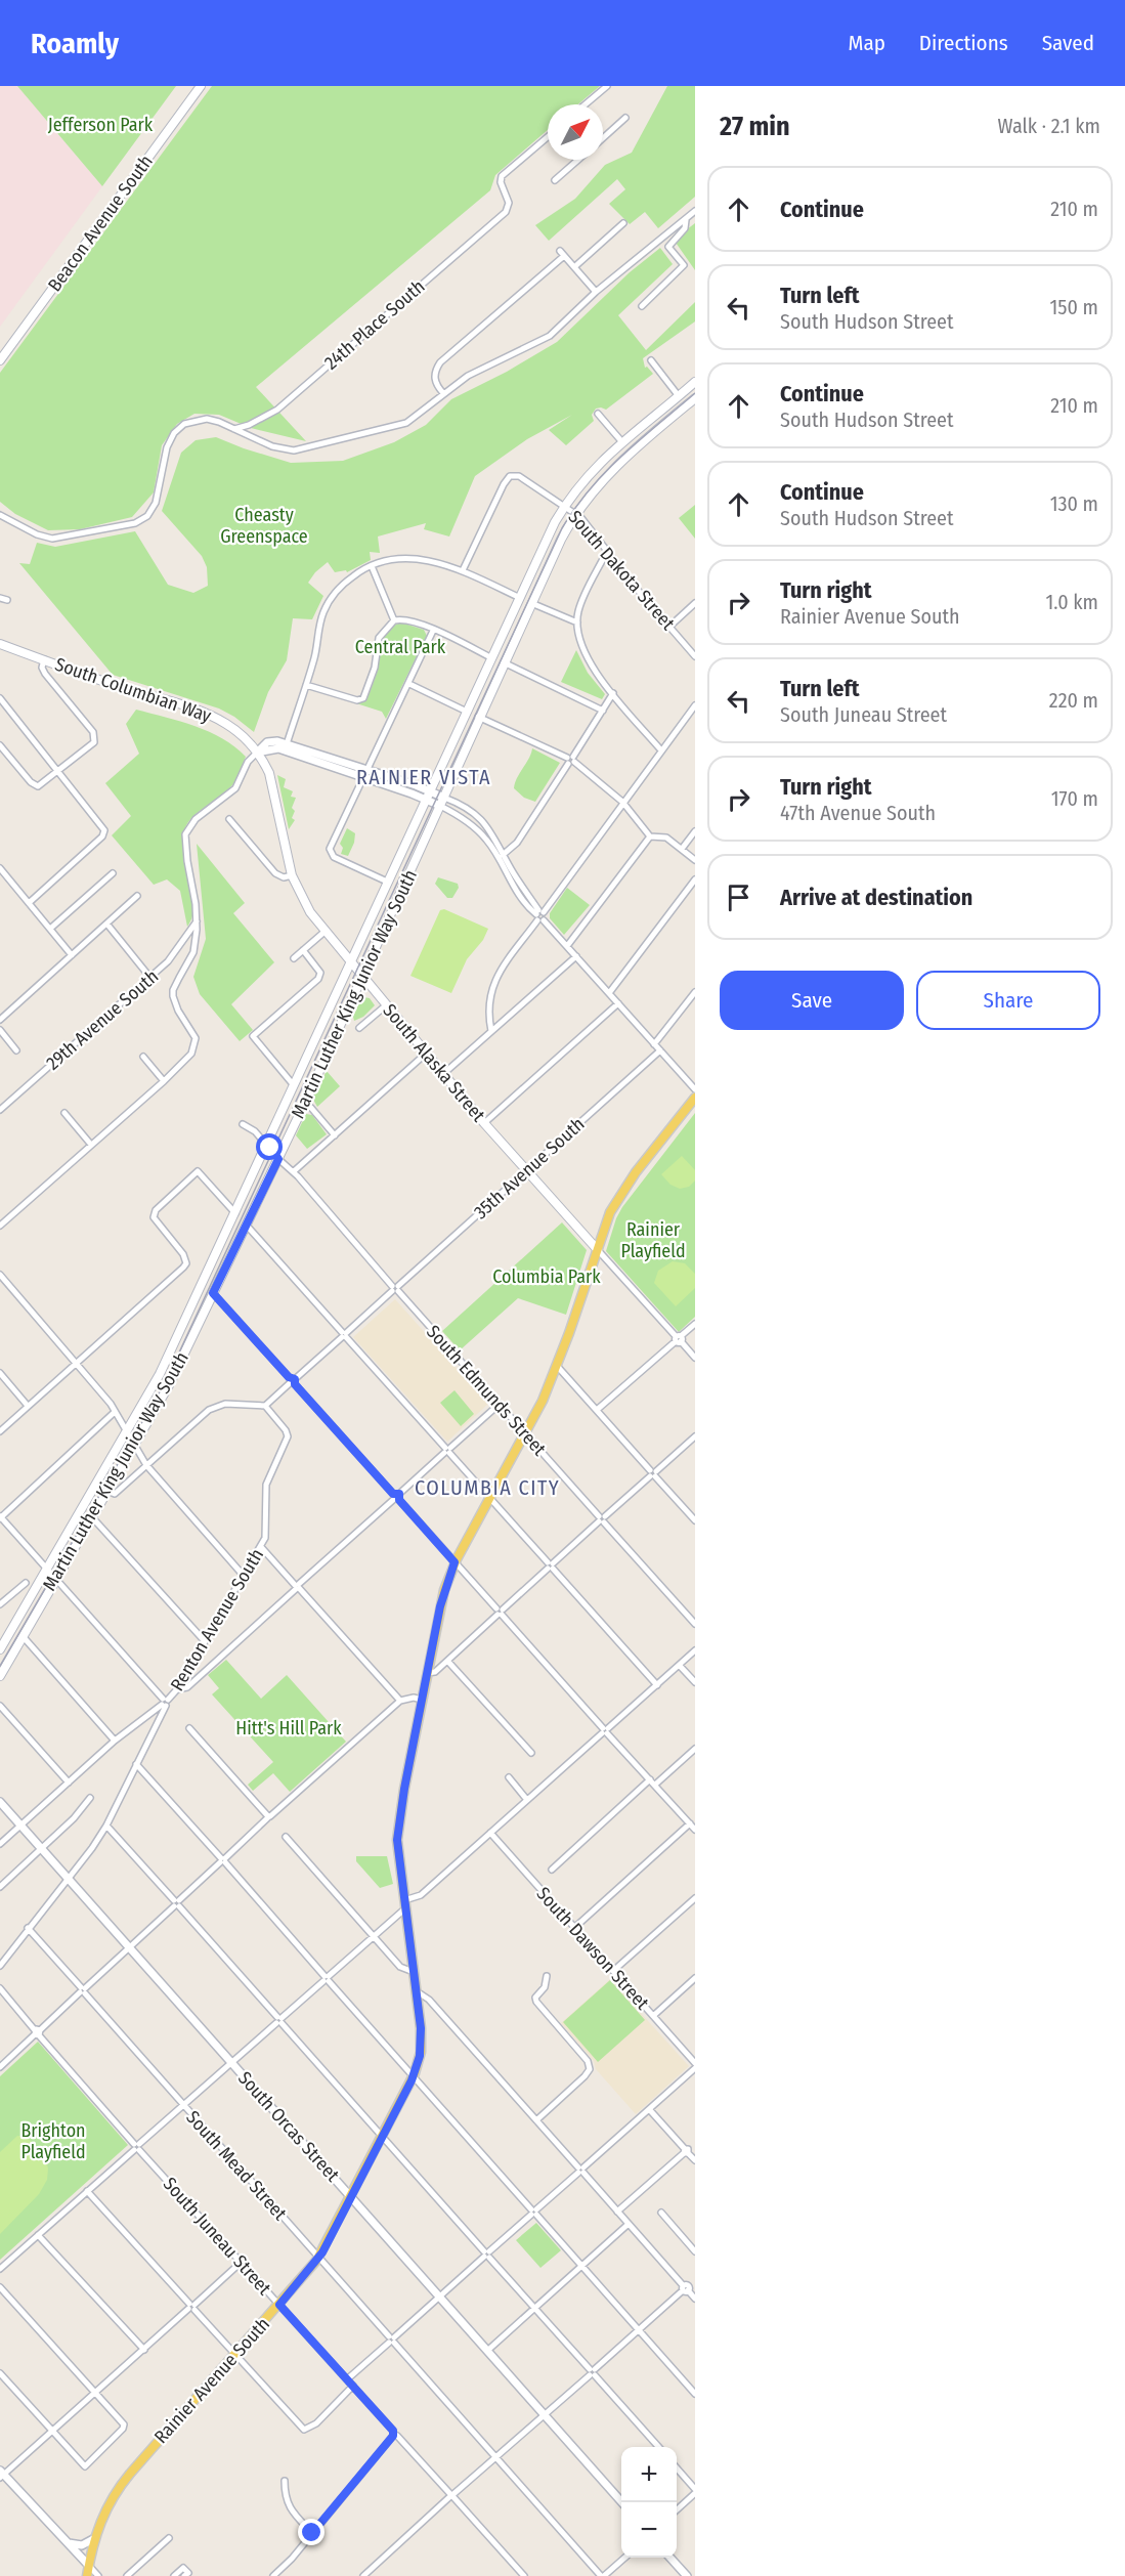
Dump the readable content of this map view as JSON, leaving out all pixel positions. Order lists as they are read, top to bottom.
{
  "streets": {
    "main road": [
      "Beacon Avenue South",
      "South Columbian Way",
      "Martin Luther King Junior Way South",
      "South Alaska Street",
      "Rainier Avenue South"
    ],
    "street": [
      "24th Place South",
      "South Dakota Street",
      "29th Avenue South",
      "35th Avenue South",
      "South Edmunds Street",
      "Renton Avenue South",
      "South Dawson Street",
      "South Orcas Street",
      "South Mead Street",
      "South Juneau Street"
    ]
  },
  "crossings": [
    ["South Dakota Street", "Martin Luther King Junior Way South"],
    ["South Columbian Way", "South Alaska Street"],
    ["Martin Luther King Junior Way South", "South Alaska Street"],
    ["Martin Luther King Junior Way South", "South Edmunds Street"],
    ["South Alaska Street", "35th Avenue South"],
    ["South Alaska Street", "Rainier Avenue South"],
    ["35th Avenue South", "South Edmunds Street"],
    ["35th Avenue South", "Renton Avenue South"],
    ["South Edmunds Street", "Rainier Avenue South"],
    ["Renton Avenue South", "South Orcas Street"],
    ["Renton Avenue South", "South Mead Street"],
    ["South Orcas Street", "Rainier Avenue South"],
    ["South Mead Street", "Rainier Avenue South"],
    ["South Juneau Street", "Rainier Avenue South"]
  ],
  "districts": ["RAINIER VISTA", "COLUMBIA CITY"],
  "parks": [
    "Jefferson Park",
    "Cheasty Greenspace",
    "Central Park",
    "Rainier Playfield",
    "Columbia Park",
    "Hitt's Hill Park",
    "Brighton Playfield"
  ],
  "north": "top right",
  "page": {
    "header": "Roamly",
    "nav": ["Map", "Directions", "Saved"],
    "heading": ["27 min", "Walk · 2.1 km"],
    "list": [
      ["Continue", "210 m"],
      ["Turn left", "South Hudson Street", "150 m"],
      ["Continue", "South Hudson Street", "210 m"],
      ["Continue", "South Hudson Street", "130 m"],
      ["Turn right", "Rainier Avenue South", "1.0 km"],
      ["Turn left", "South Juneau Street", "220 m"],
      ["Turn right", "47th Avenue South", "170 m"],
      "Arrive at destination"
    ],
    "buttons": ["Save", "Share"],
    "map_buttons": ["+", "−"]
  }
}
